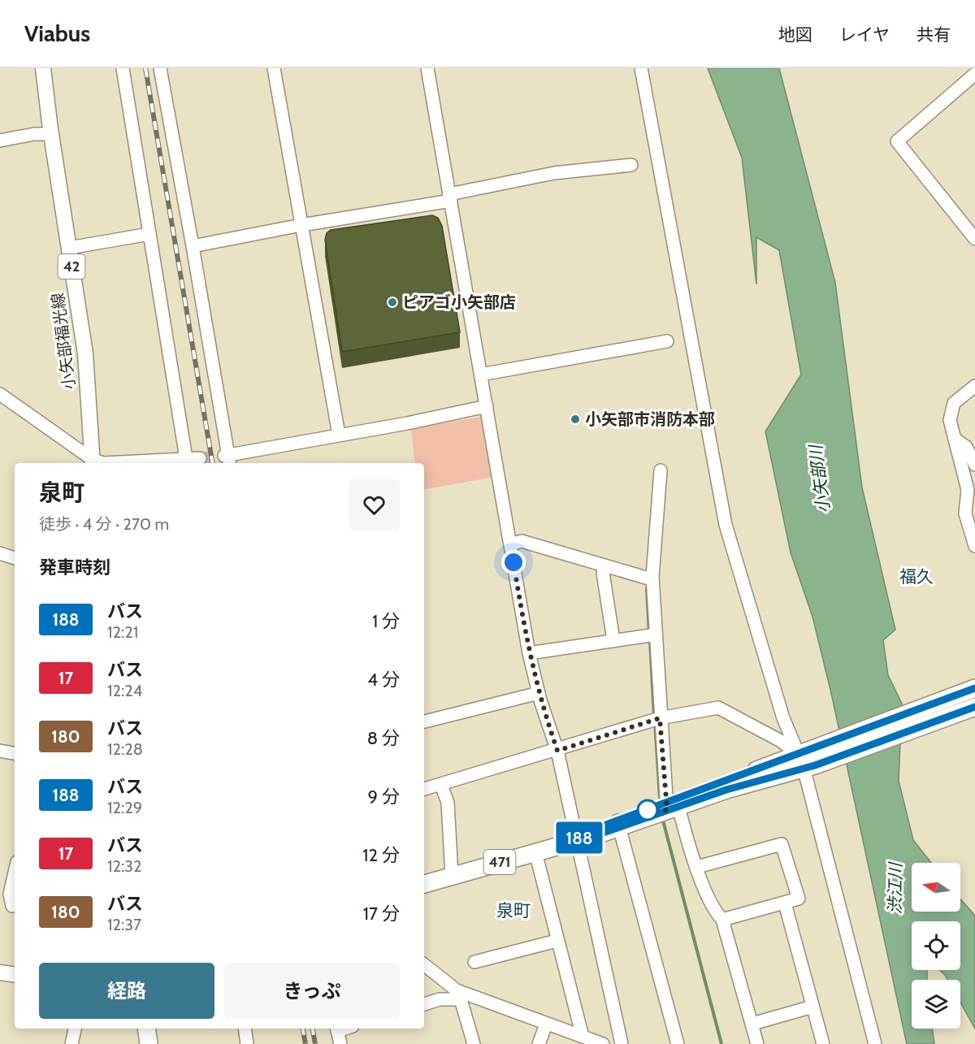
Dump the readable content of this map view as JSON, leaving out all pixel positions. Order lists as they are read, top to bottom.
{
  "streets": {
    "highway": ["471"],
    "main road": ["42", "小矢部福光線"]
  },
  "districts": ["福久", "泉町"],
  "water": ["小矢部川", "渋江川"],
  "places": ["ピアゴ小矢部店", "小矢部市消防本部"],
  "lines": ["bus line 188"],
  "north": "left",
  "page": {
    "header": "Viabus",
    "nav": ["地図", "レイヤ", "共有"],
    "on_map": "188",
    "heading": [
      ["泉町", "徒歩 · 4 分 · 270 m"],
      "発車時刻"
    ],
    "list": [
      {
        "mark": "188",
        "name": "バス",
        "note": "12:21",
        "value": "1 分"
      },
      {
        "mark": "17",
        "name": "バス",
        "note": "12:24",
        "value": "4 分"
      },
      {
        "mark": "180",
        "name": "バス",
        "note": "12:28",
        "value": "8 分"
      },
      {
        "mark": "188",
        "name": "バス",
        "note": "12:29",
        "value": "9 分"
      },
      {
        "mark": "17",
        "name": "バス",
        "note": "12:32",
        "value": "12 分"
      },
      {
        "mark": "180",
        "name": "バス",
        "note": "12:37",
        "value": "17 分"
      }
    ],
    "buttons": ["経路", "きっぷ"]
  }
}
